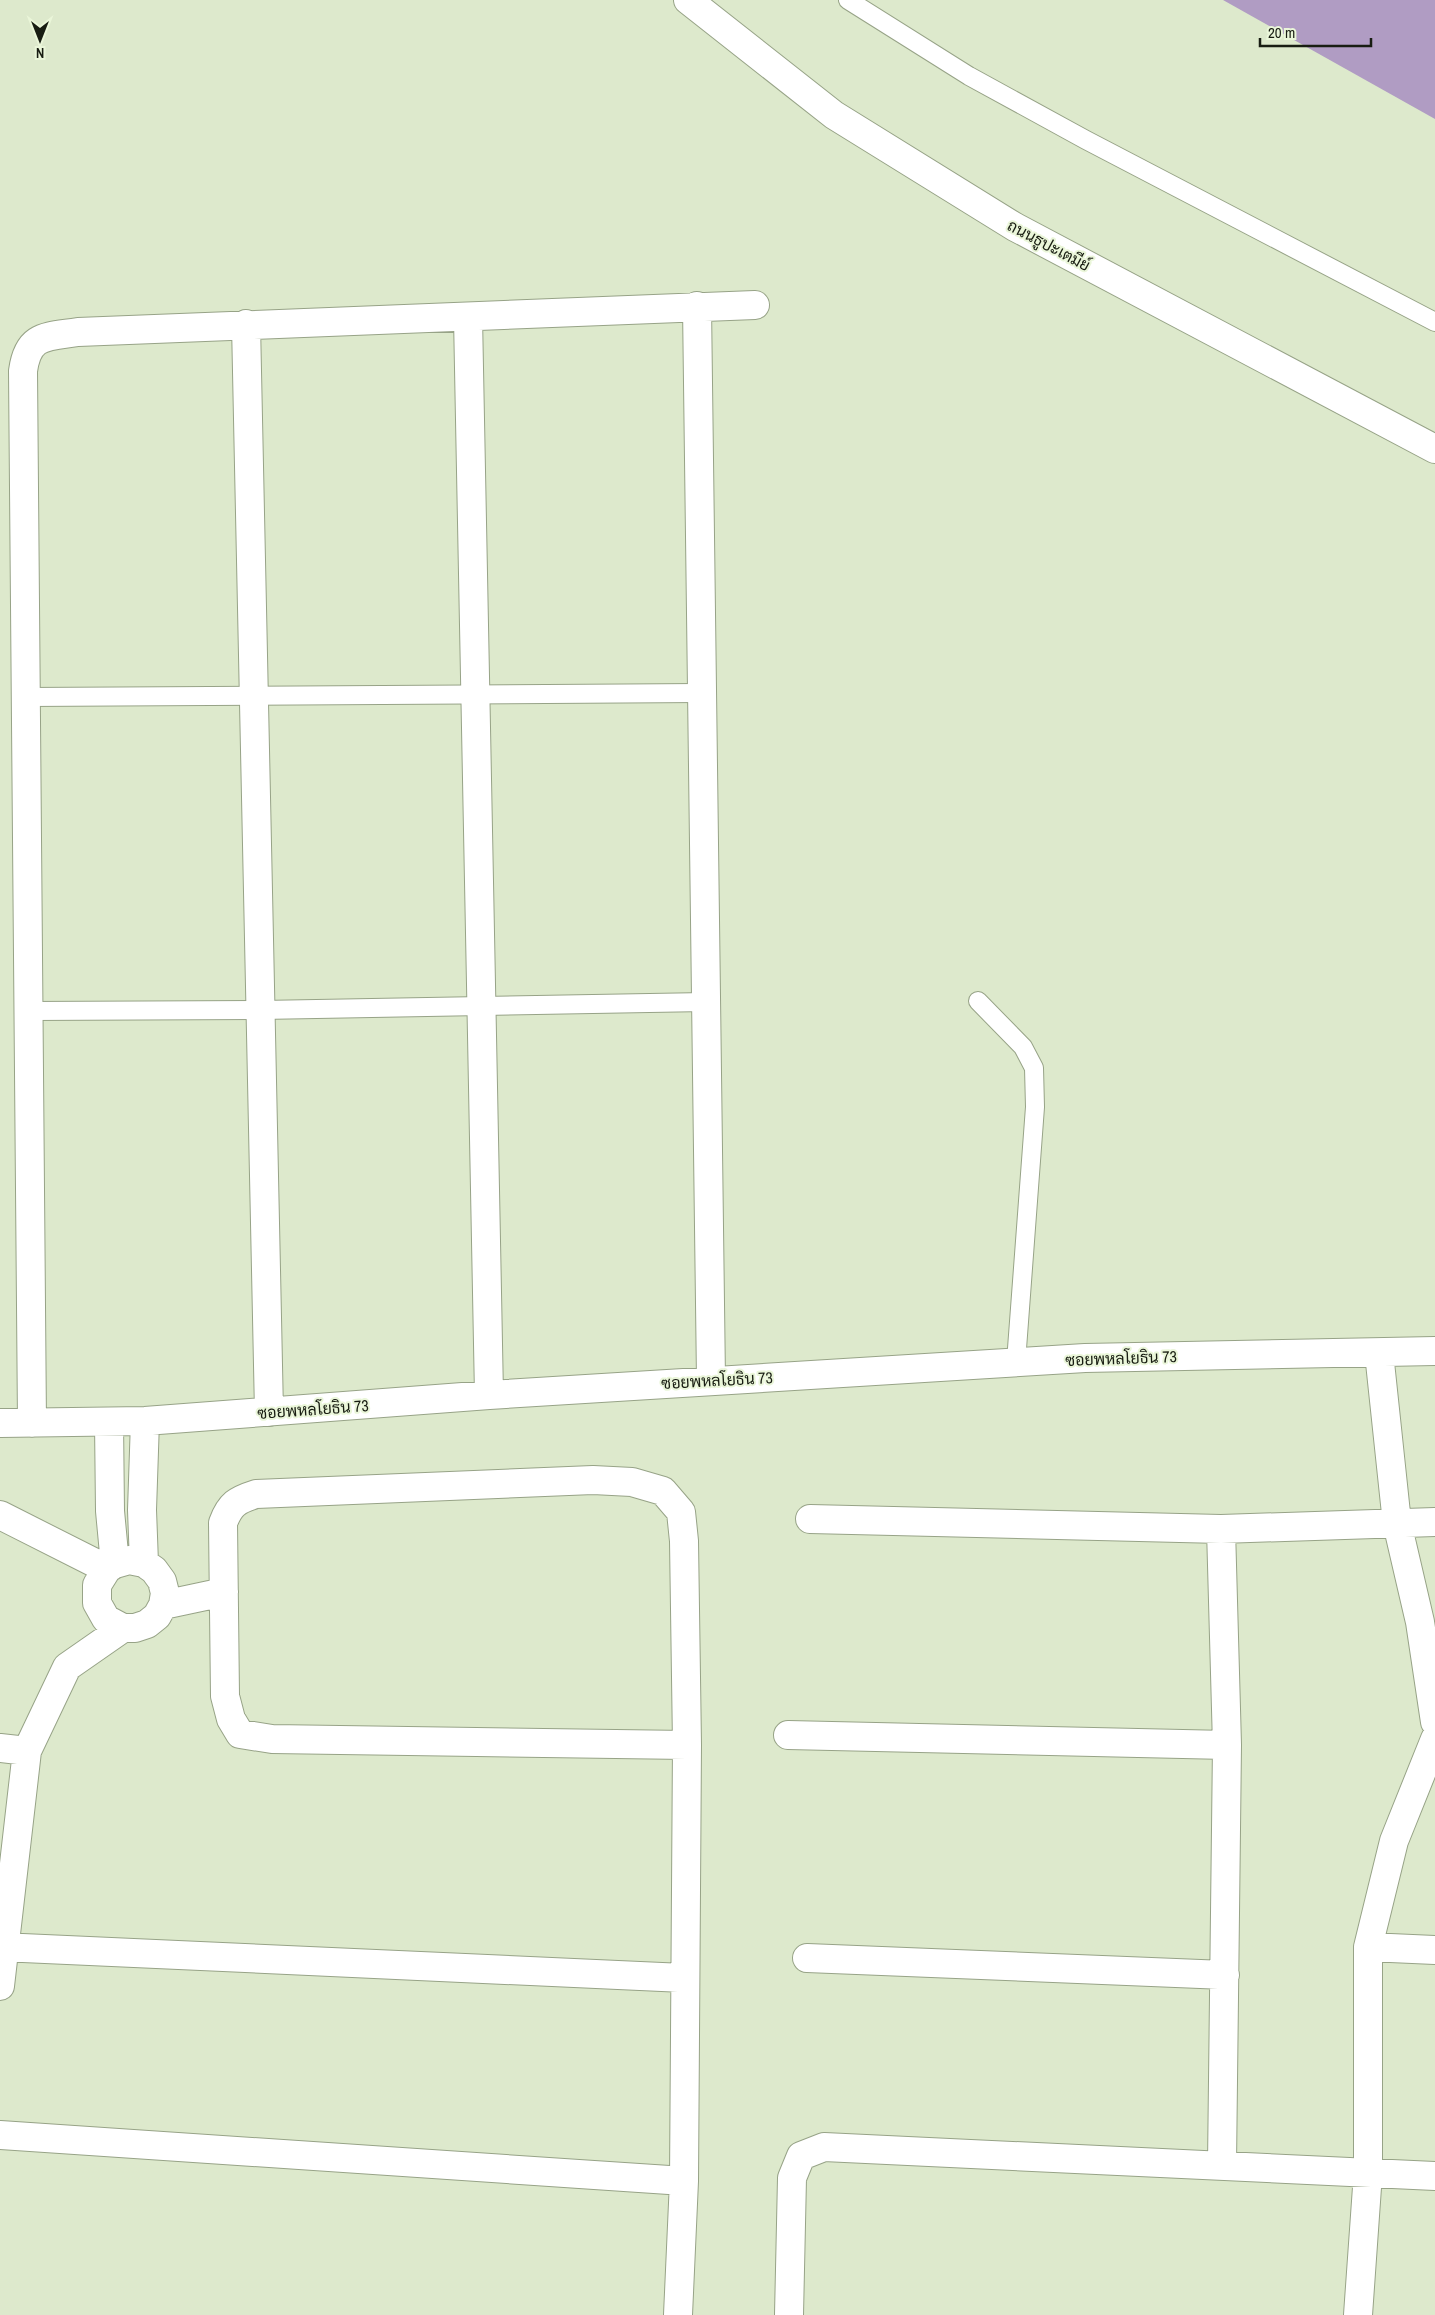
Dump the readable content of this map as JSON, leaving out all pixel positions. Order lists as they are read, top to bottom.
{
  "streets": {
    "street": ["ถนนธูปะเตมีย์", "ซอยพหลโยธิน 73"]
  },
  "scale_bar": "20 m",
  "north": "bottom"
}
